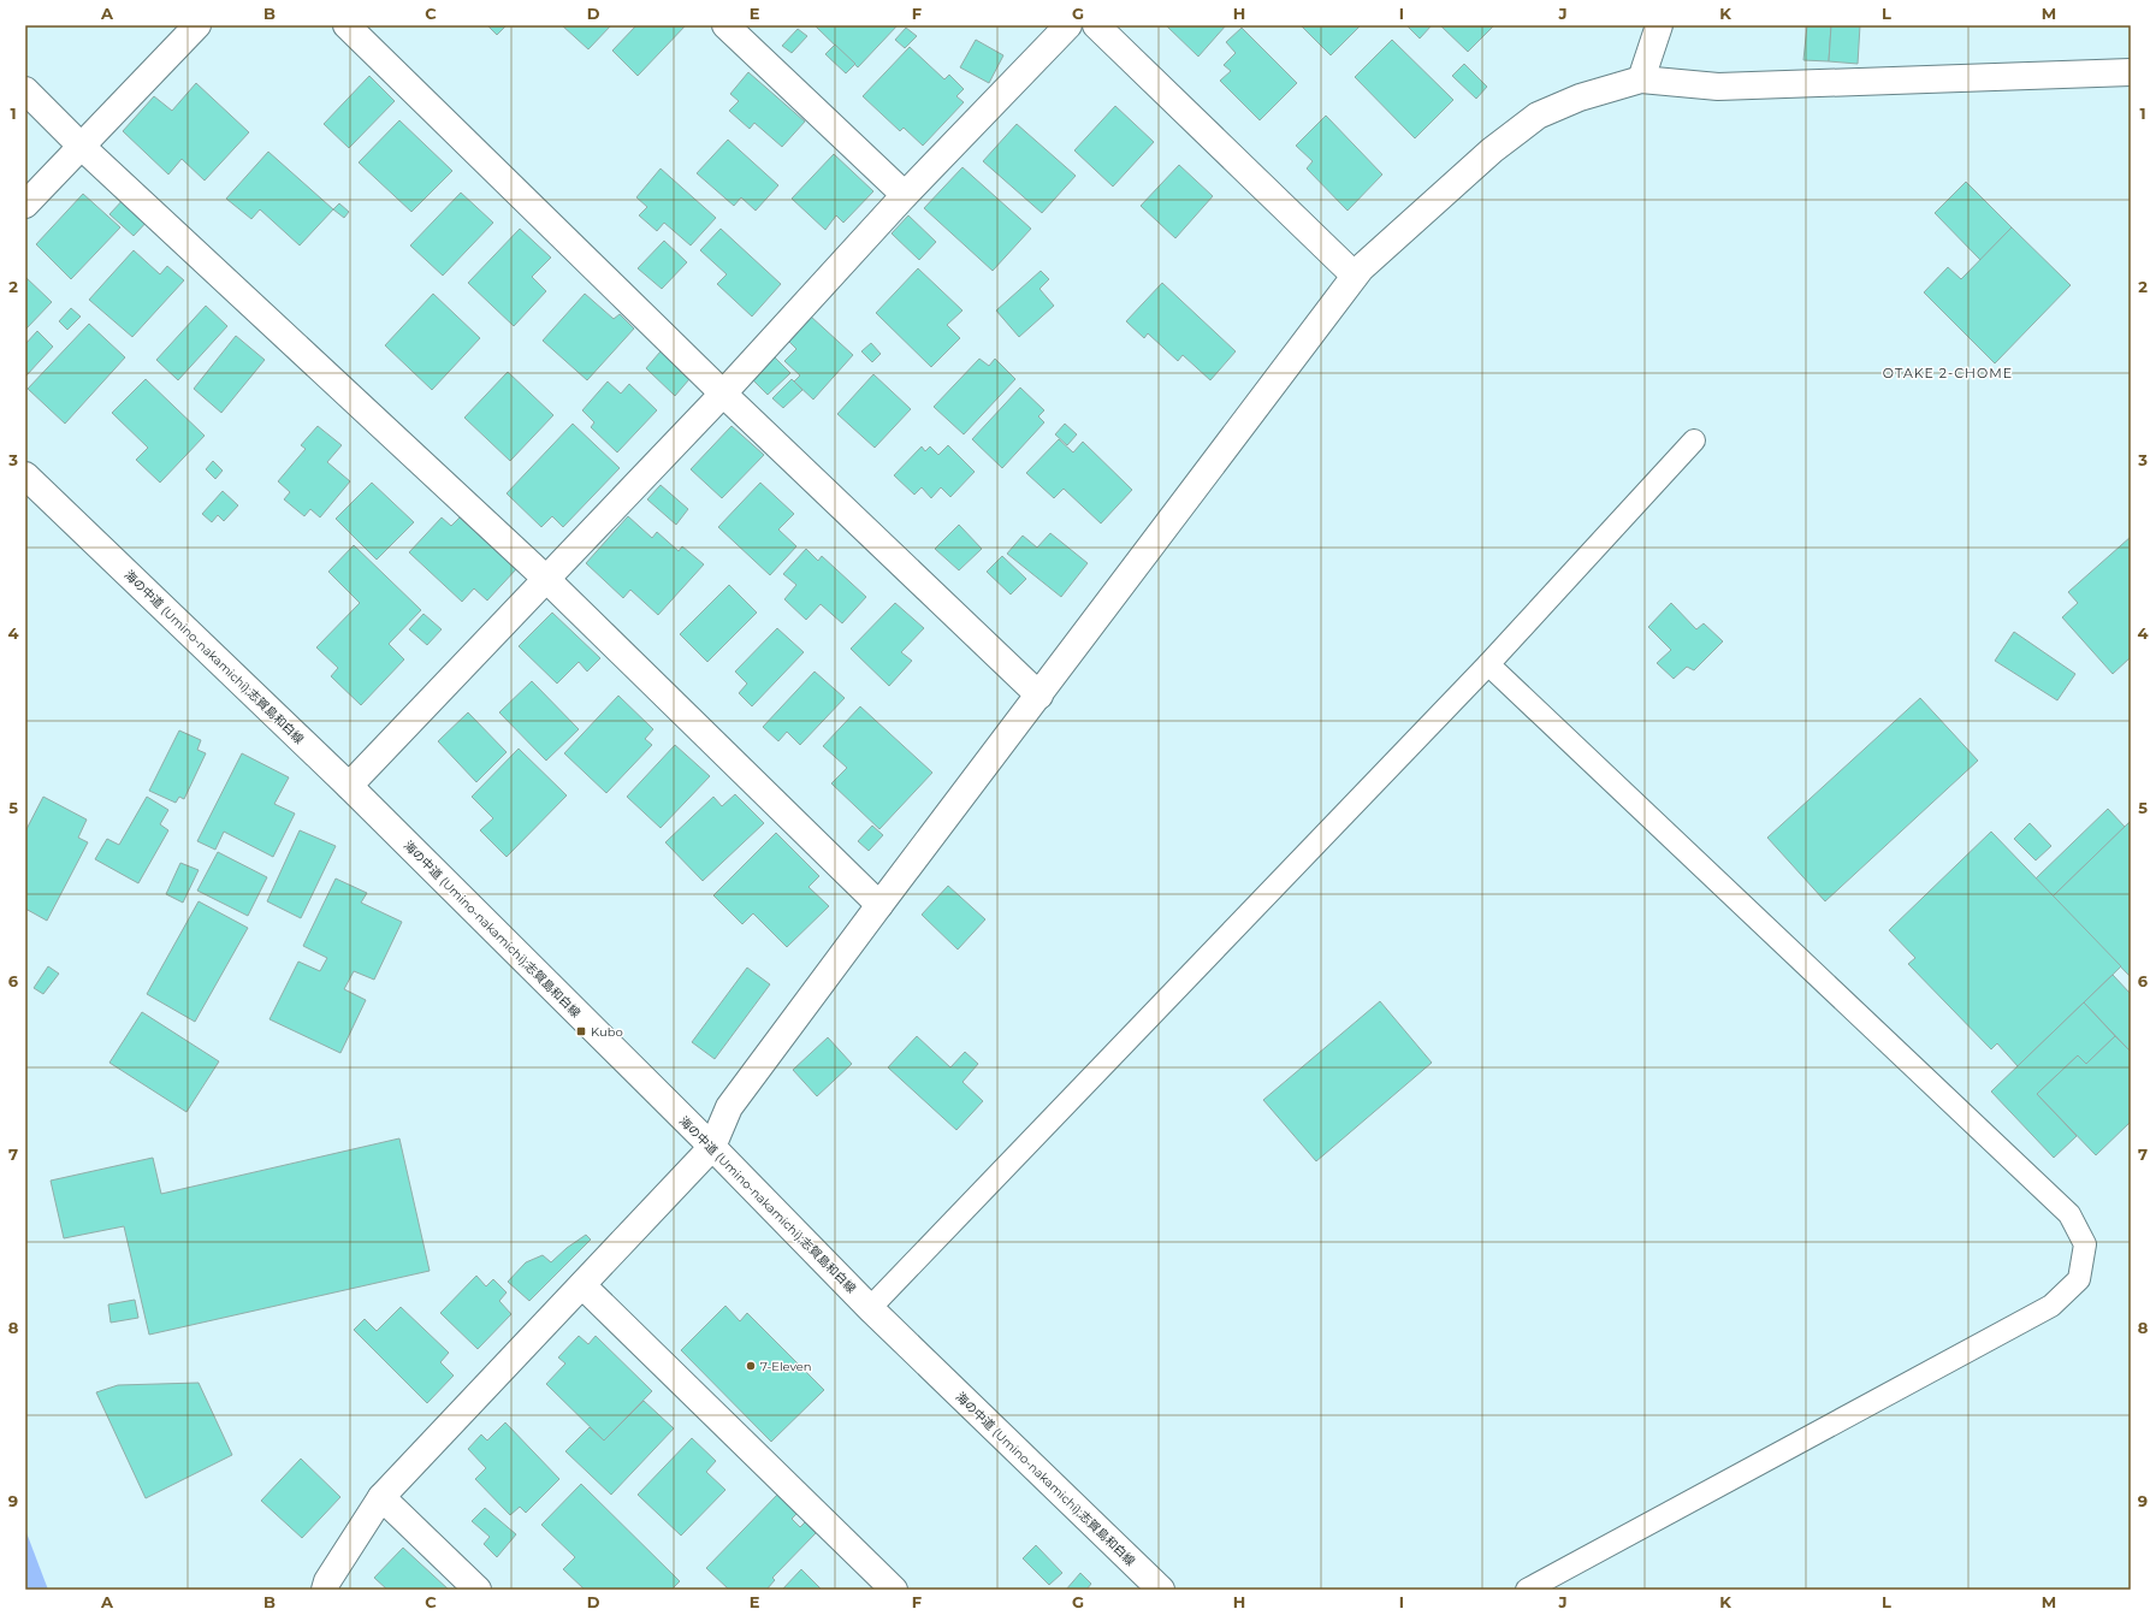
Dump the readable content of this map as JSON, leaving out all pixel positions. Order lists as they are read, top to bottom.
{
  "streets": {
    "street": ["海の中道 (Umino-nakamichi);志賀島和白線"]
  },
  "districts": ["OTAKE 2-CHOME"],
  "places": {
    "transit": ["Kubo"],
    "other": ["7-Eleven"]
  },
  "grid": {
    "columns": [
      "A",
      "B",
      "C",
      "D",
      "E",
      "F",
      "G",
      "H",
      "I",
      "J",
      "K",
      "L",
      "M"
    ],
    "rows": [
      "1",
      "2",
      "3",
      "4",
      "5",
      "6",
      "7",
      "8",
      "9"
    ]
  }
}
